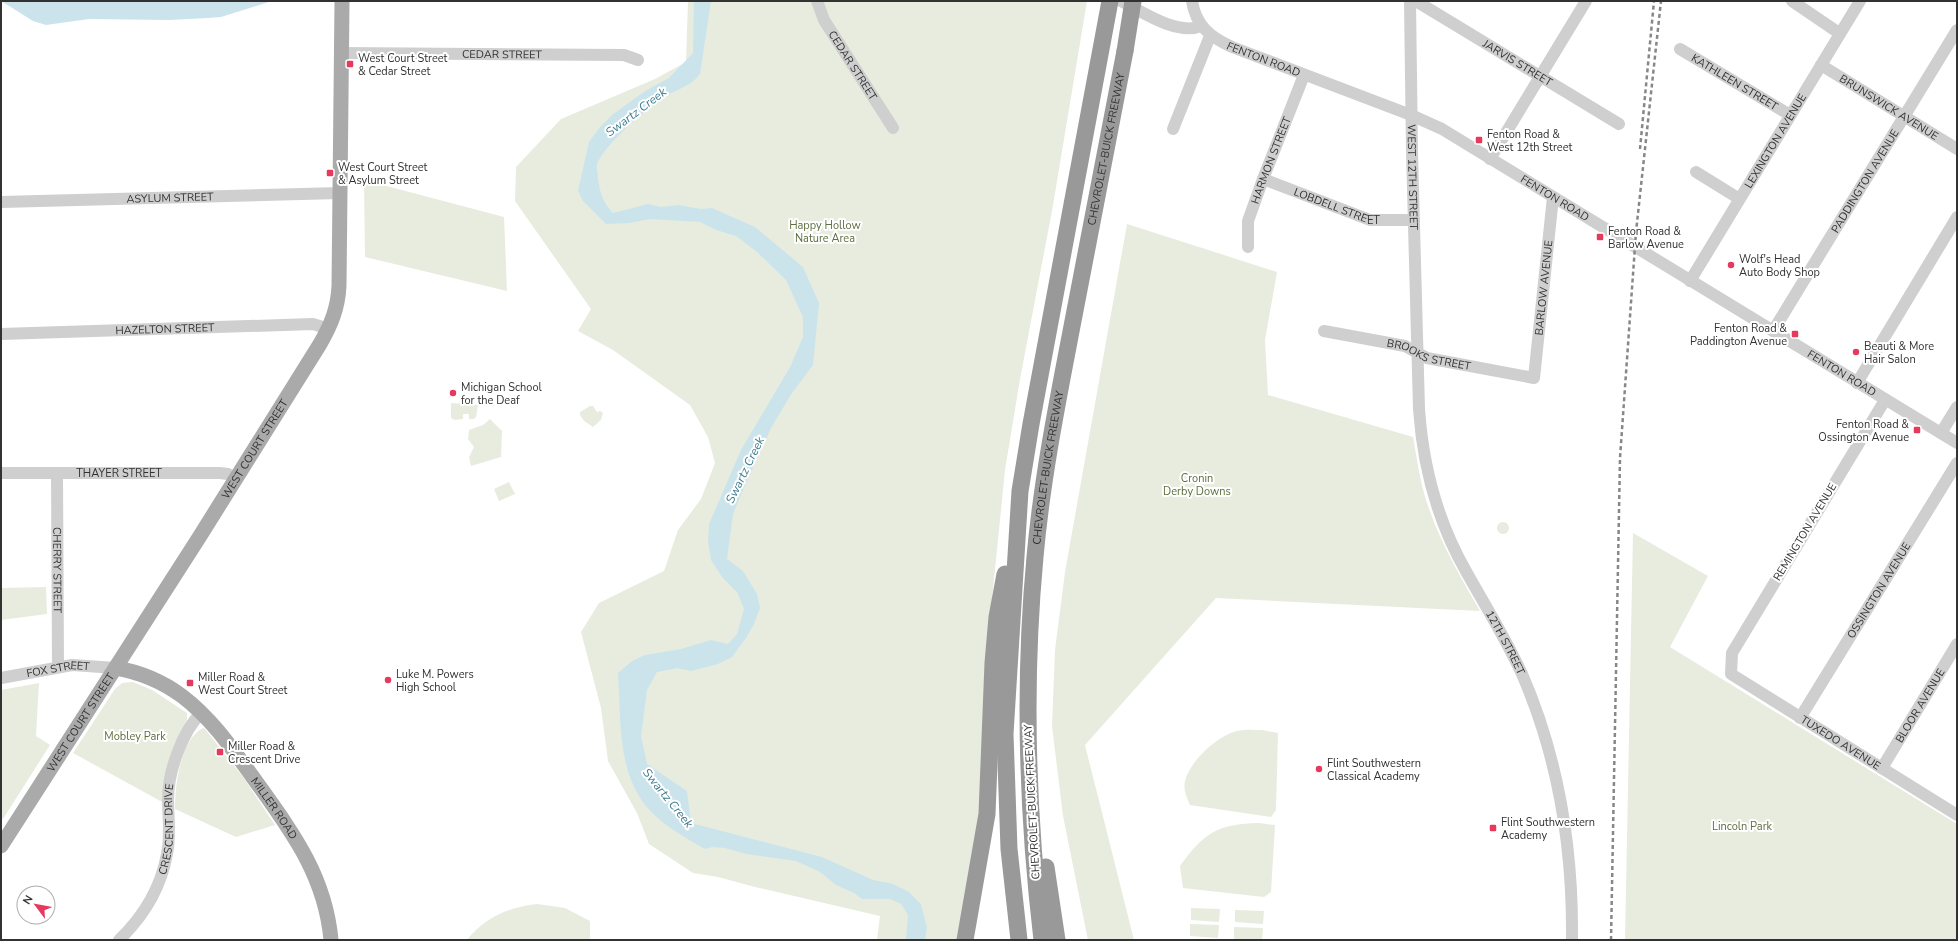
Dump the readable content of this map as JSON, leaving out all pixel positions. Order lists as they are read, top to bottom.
{
  "streets": {
    "highway": ["CHEVROLET-BUICK FREEWAY"],
    "main road": ["WEST COURT STREET", "MILLER ROAD"],
    "street": [
      "CEDAR STREET",
      "FENTON ROAD",
      "JARVIS STREET",
      "KATHLEEN STREET",
      "BRUNSWICK AVENUE",
      "LEXINGTON AVENUE",
      "HARMON STREET",
      "WEST 12TH STREET",
      "PADDINGTON AVENUE",
      "ASYLUM STREET",
      "LOBDELL STREET",
      "BARLOW AVENUE",
      "HAZELTON STREET",
      "BROOKS STREET",
      "THAYER STREET",
      "REMINGTON AVENUE",
      "CHERRY STREET",
      "OSSINGTON AVENUE",
      "12TH STREET",
      "FOX STREET",
      "BLOOR AVENUE",
      "TUXEDO AVENUE",
      "CRESCENT DRIVE"
    ]
  },
  "crossings": [
    ["CEDAR STREET", "WEST COURT STREET"],
    ["FENTON ROAD", "LEXINGTON AVENUE"],
    ["FENTON ROAD", "HARMON STREET"],
    ["FENTON ROAD", "WEST 12TH STREET"],
    ["FENTON ROAD", "PADDINGTON AVENUE"],
    ["FENTON ROAD", "BARLOW AVENUE"],
    ["FENTON ROAD", "REMINGTON AVENUE"],
    ["KATHLEEN STREET", "LEXINGTON AVENUE"],
    ["BRUNSWICK AVENUE", "LEXINGTON AVENUE"],
    ["BRUNSWICK AVENUE", "PADDINGTON AVENUE"],
    ["HARMON STREET", "LOBDELL STREET"],
    ["WEST 12TH STREET", "LOBDELL STREET"],
    ["WEST 12TH STREET", "BROOKS STREET"],
    ["WEST 12TH STREET", "12TH STREET"],
    ["ASYLUM STREET", "WEST COURT STREET"],
    ["BARLOW AVENUE", "BROOKS STREET"],
    ["HAZELTON STREET", "WEST COURT STREET"],
    ["BROOKS STREET", "12TH STREET"],
    ["WEST COURT STREET", "THAYER STREET"],
    ["WEST COURT STREET", "FOX STREET"],
    ["WEST COURT STREET", "MILLER ROAD"],
    ["THAYER STREET", "CHERRY STREET"],
    ["REMINGTON AVENUE", "TUXEDO AVENUE"],
    ["CHERRY STREET", "FOX STREET"],
    ["OSSINGTON AVENUE", "TUXEDO AVENUE"],
    ["FOX STREET", "MILLER ROAD"],
    ["BLOOR AVENUE", "TUXEDO AVENUE"],
    ["MILLER ROAD", "CRESCENT DRIVE"]
  ],
  "water": ["Swartz Creek"],
  "parks": [
    "Happy Hollow Nature Area",
    "Cronin Derby Downs",
    "Mobley Park",
    "Lincoln Park"
  ],
  "places": {
    "transit": [
      "West Court Street & Cedar Street",
      "Fenton Road & West 12th Street",
      "West Court Street & Asylum Street",
      "Fenton Road & Barlow Avenue",
      "Fenton Road & Paddington Avenue",
      "Fenton Road & Ossington Avenue",
      "Miller Road & West Court Street",
      "Miller Road & Crescent Drive",
      "Flint Southwestern Academy"
    ],
    "other": [
      "Wolf's Head Auto Body Shop",
      "Beauti & More Hair Salon",
      "Michigan School for the Deaf",
      "Luke M. Powers High School",
      "Flint Southwestern Classical Academy"
    ]
  },
  "north": "top left"
}
